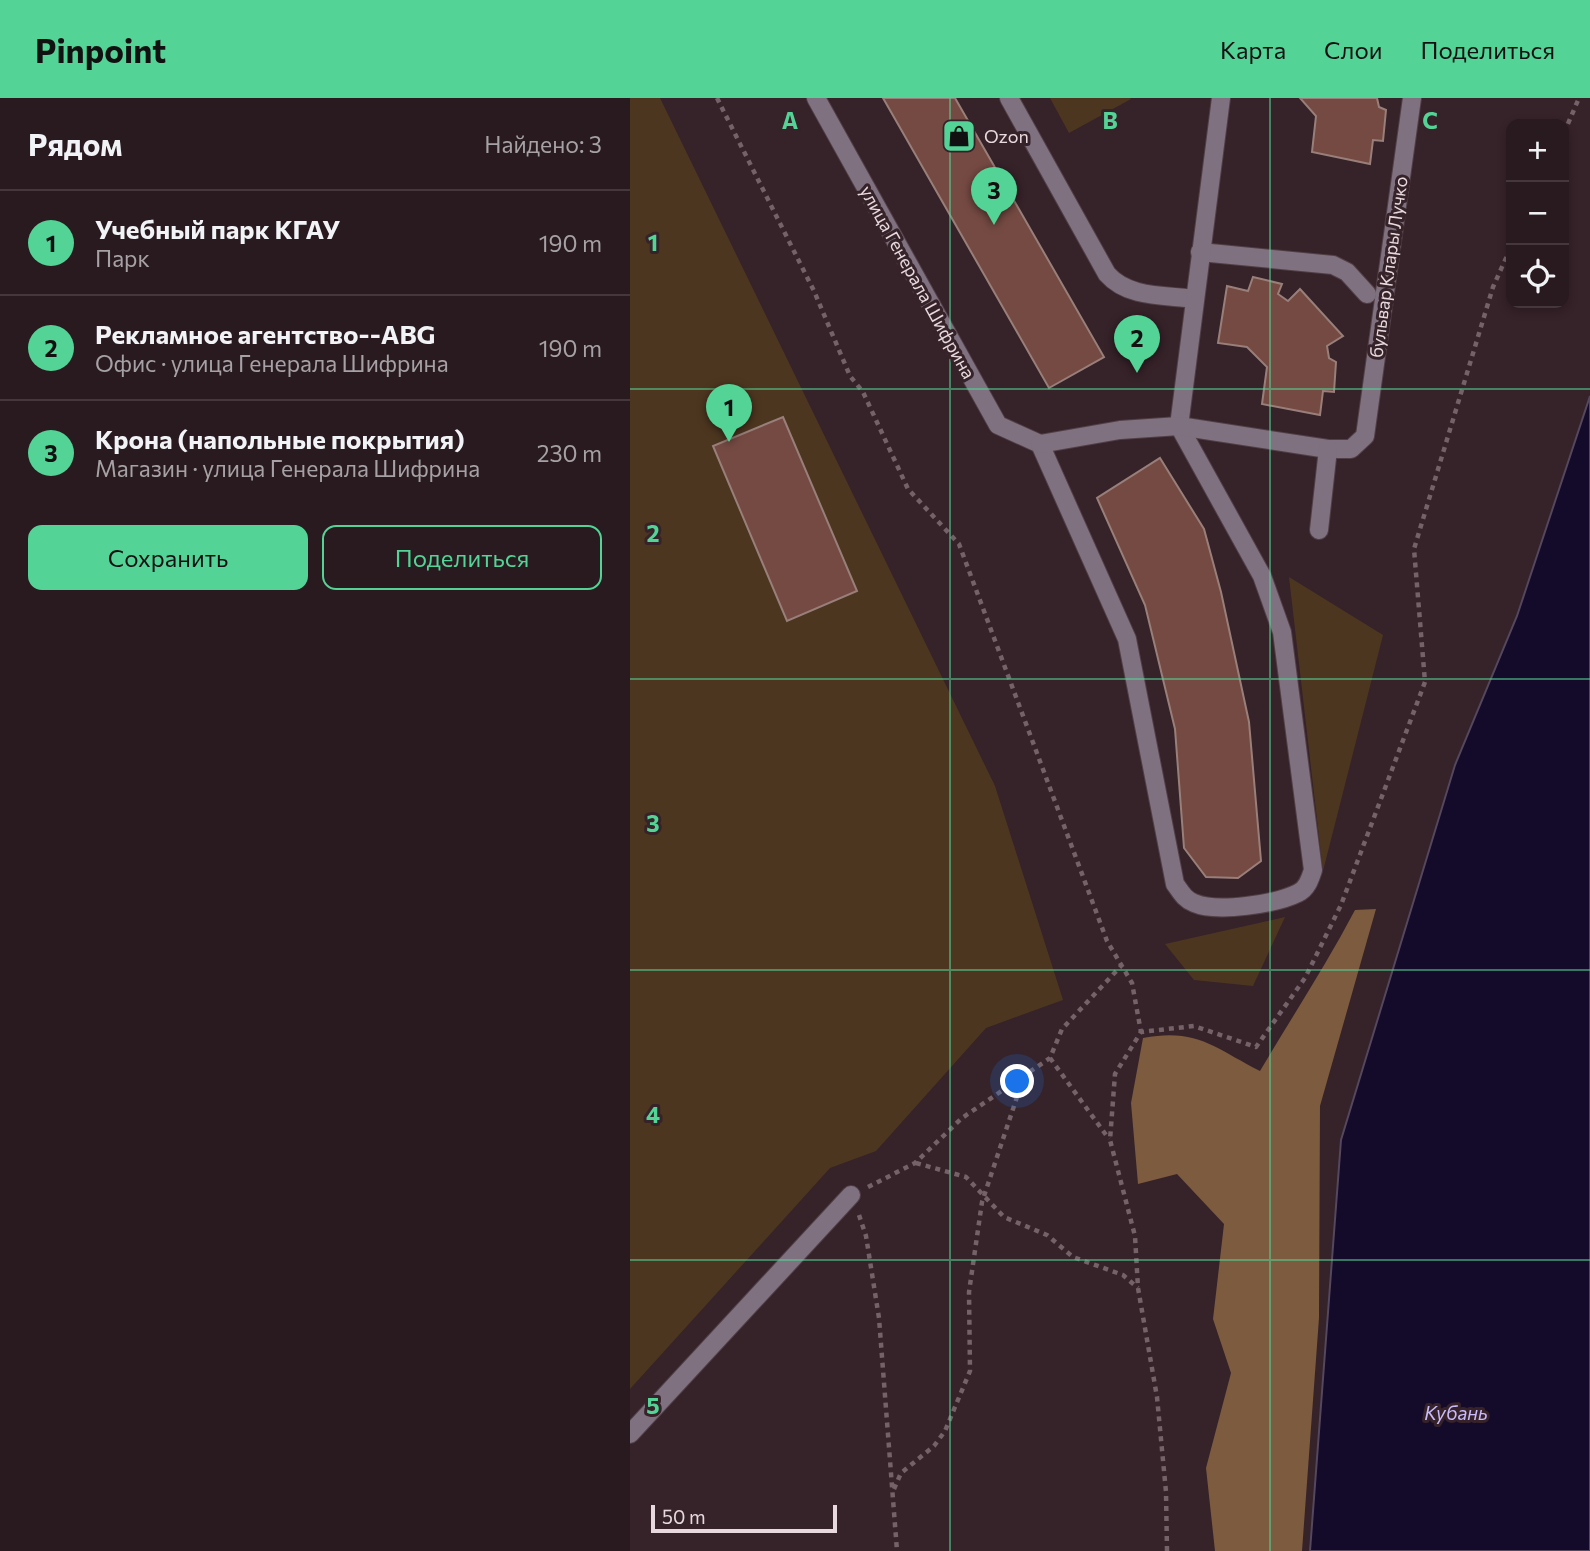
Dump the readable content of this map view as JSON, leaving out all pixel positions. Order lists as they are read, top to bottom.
{
  "streets": {
    "street": ["бульвар Клары Лучко", "улица Генерала Шифрина"]
  },
  "water": ["Кубань"],
  "places": {
    "shop": ["Ozon"]
  },
  "scale_bar": "50 m",
  "page": {
    "header": "Pinpoint",
    "nav": ["Карта", "Слои", "Поделиться"],
    "heading": ["Рядом", "Найдено: 3"],
    "map_buttons": ["+", "−"],
    "pins": ["3", "2", "1"],
    "list": [
      {
        "mark": "1",
        "name": "Учебный парк КГАУ",
        "note": "Парк",
        "value": "190 m"
      },
      {
        "mark": "2",
        "name": "Рекламное агентство--ABG",
        "note": "Офис · улица Генерала Шифрина",
        "value": "190 m"
      },
      {
        "mark": "3",
        "name": "Крона (напольные покрытия)",
        "note": "Магазин · улица Генерала Шифрина",
        "value": "230 m"
      }
    ],
    "buttons": ["Сохранить", "Поделиться"],
    "scale": "50 m"
  },
  "grid": {
    "columns": ["A", "B", "C"],
    "rows": [
      "1",
      "2",
      "3",
      "4",
      "5"
    ]
  }
}
